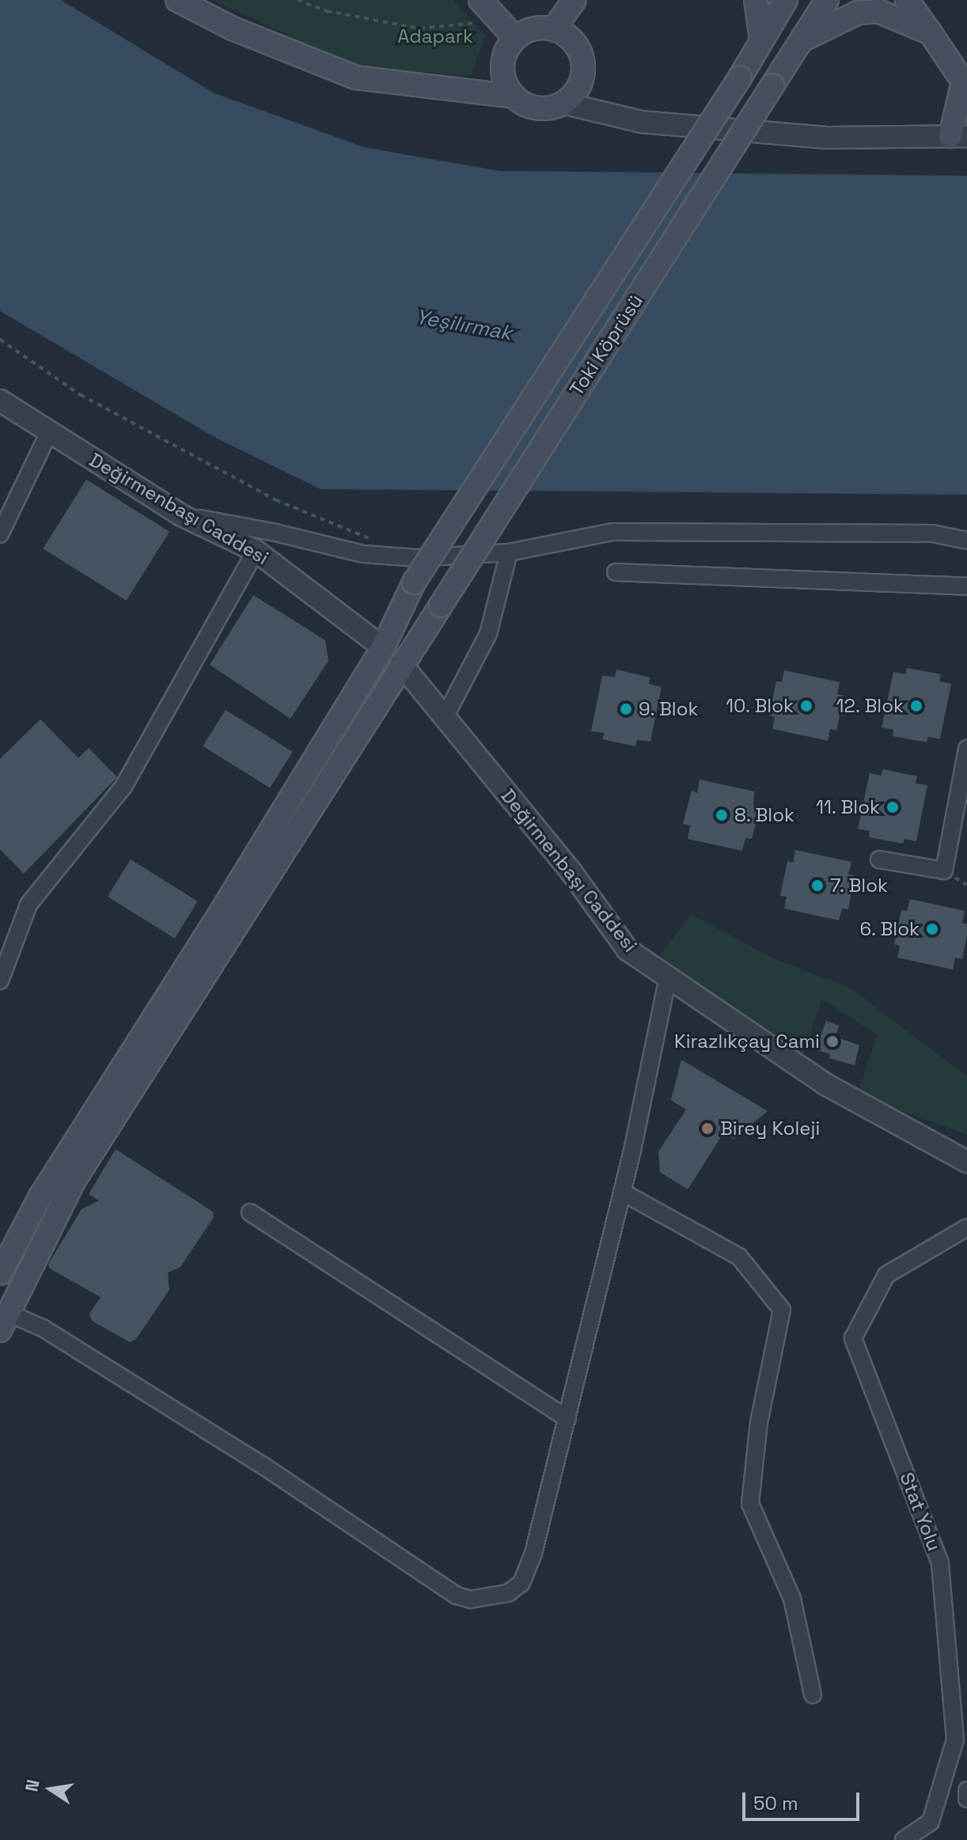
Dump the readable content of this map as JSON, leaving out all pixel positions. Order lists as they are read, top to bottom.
{
  "streets": {
    "main road": ["Toki Köprüsü"],
    "street": ["Değirmenbaşı Caddesi", "Stat Yolu"]
  },
  "crossings": [
    ["Toki Köprüsü", "Değirmenbaşı Caddesi"]
  ],
  "water": ["Yeşilırmak"],
  "parks": ["Adapark"],
  "places": [
    "10. Blok",
    "12. Blok",
    "9. Blok",
    "11. Blok",
    "8. Blok",
    "7. Blok",
    "6. Blok",
    "Kirazlıkçay Cami",
    "Birey Koleji"
  ],
  "scale_bar": "50 m",
  "north": "left"
}
